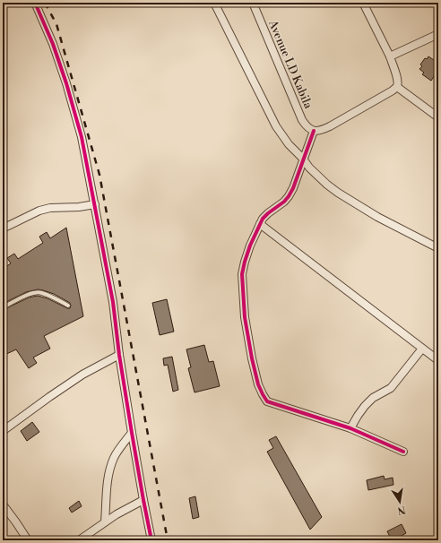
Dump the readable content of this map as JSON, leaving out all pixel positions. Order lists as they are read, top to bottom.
{
  "streets": {
    "street": ["Avenue LD Kabila"]
  },
  "north": "bottom"
}
